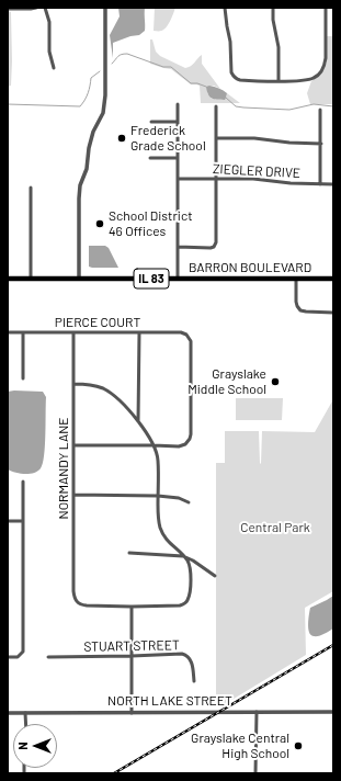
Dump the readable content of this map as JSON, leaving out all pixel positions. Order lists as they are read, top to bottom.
{
  "streets": {
    "main road": ["BARRON BOULEVARD", "IL 83"],
    "street": [
      "ZIEGLER DRIVE",
      "PIERCE COURT",
      "NORMANDY LANE",
      "STUART STREET",
      "NORTH LAKE STREET"
    ]
  },
  "crossings": [
    ["PIERCE COURT", "NORMANDY LANE"]
  ],
  "parks": ["Central Park"],
  "places": [
    "Frederick Grade School",
    "School District 46 Offices",
    "Grayslake Middle School",
    "Grayslake Central High School"
  ],
  "north": "left"
}
